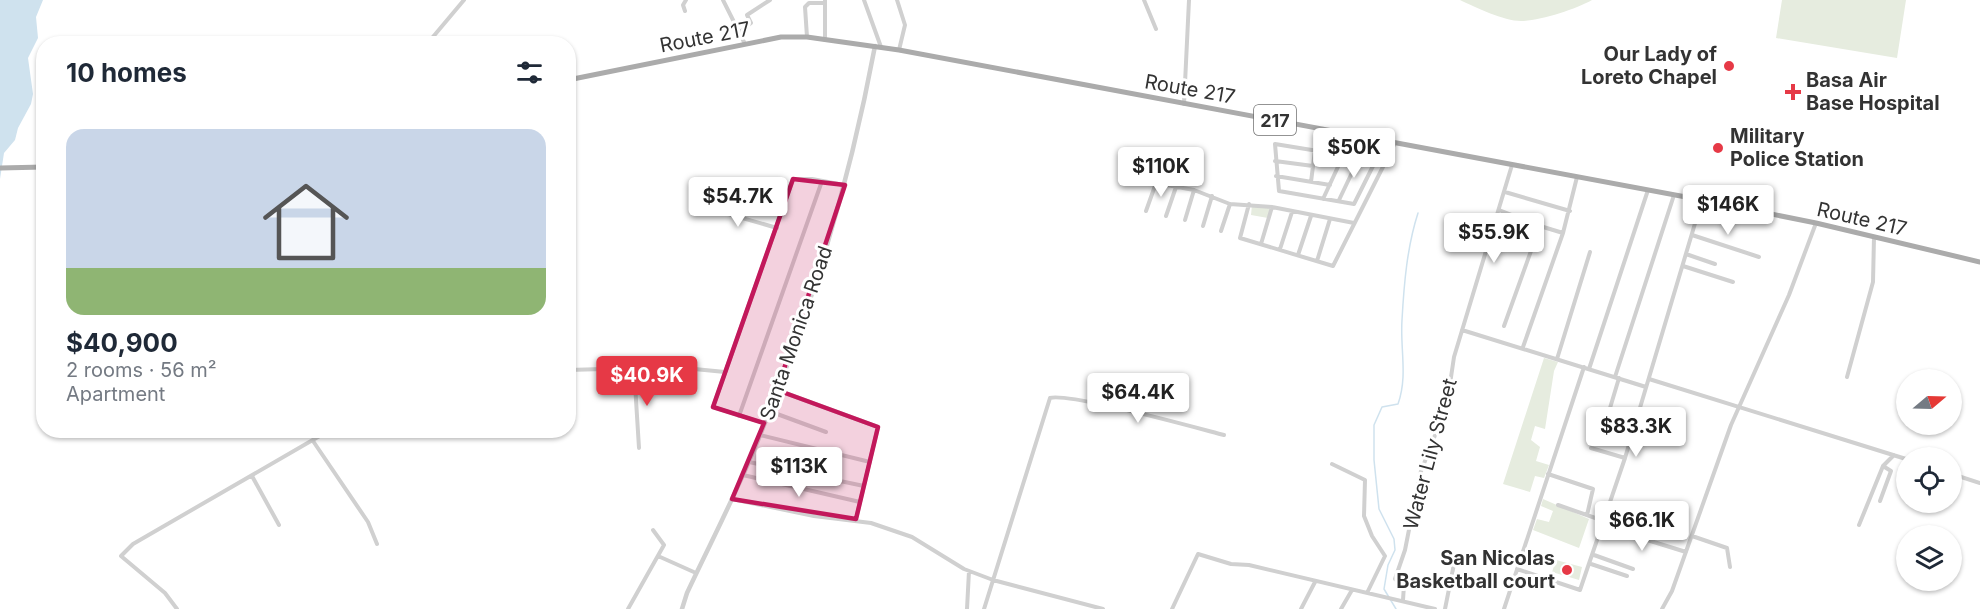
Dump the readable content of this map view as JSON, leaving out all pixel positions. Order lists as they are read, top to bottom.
{
  "streets": {
    "main road": ["Route 217", "217"],
    "street": ["Santa Monica Road", "Water Lily Street"]
  },
  "crossings": [
    ["Route 217", "Santa Monica Road"],
    ["Route 217", "Water Lily Street"]
  ],
  "places": {
    "other": ["Our Lady of Loreto Chapel", "Military Police Station", "San Nicolas Basketball court"],
    "health": ["Basa Air Base Hospital"]
  },
  "north": "right",
  "page": {
    "heading": "10 homes",
    "list": [
      {
        "name": "$40,900",
        "note": "2 rooms · 56 m² · Apartment"
      }
    ],
    "price": [
      "$50K",
      "$110K",
      "$54.7K",
      "$146K",
      "$55.9K",
      "$40.9K",
      "$64.4K",
      "$83.3K",
      "$113K",
      "$66.1K"
    ]
  }
}
